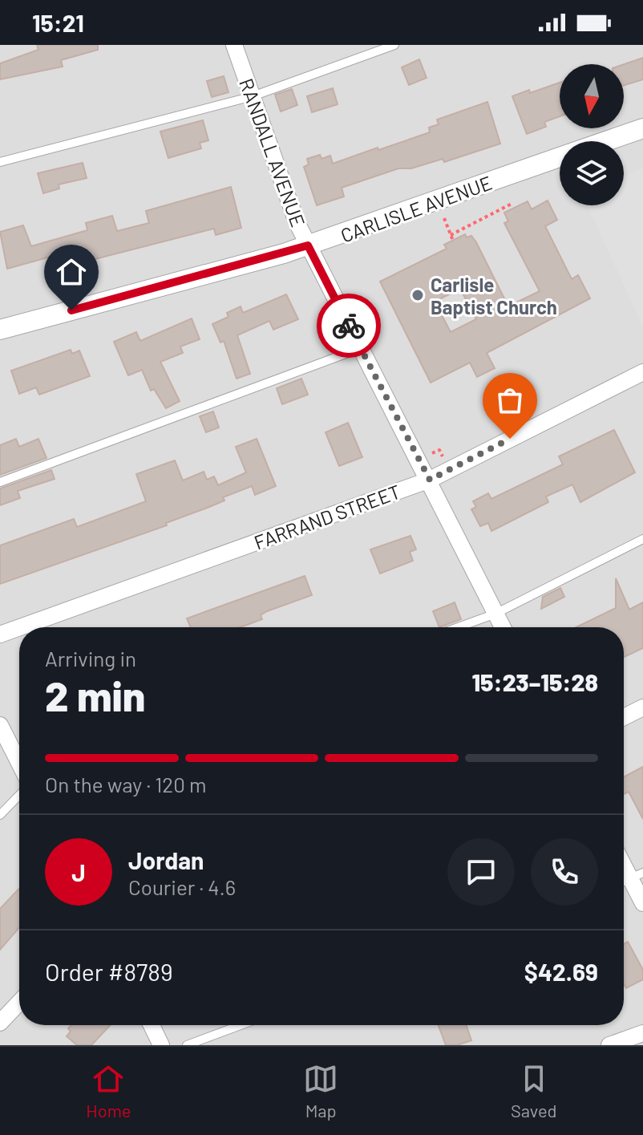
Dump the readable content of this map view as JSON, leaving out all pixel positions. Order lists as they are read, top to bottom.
{
  "streets": {
    "street": ["RANDALL AVENUE", "CARLISLE AVENUE", "FARRAND STREET"]
  },
  "crossings": [
    ["RANDALL AVENUE", "CARLISLE AVENUE"],
    ["RANDALL AVENUE", "FARRAND STREET"]
  ],
  "places": ["Carlisle Baptist Church"],
  "north": "bottom",
  "page": {
    "status": "15:21",
    "heading": ["2 min", "Arriving in", "15:23–15:28"],
    "panel": [
      "Jordan",
      "Courier · 4.6",
      "Order #8789",
      "$42.69"
    ],
    "bar": "On the way · 120 m",
    "round": "J",
    "tabs": ["Home", "Map", "Saved"]
  }
}
